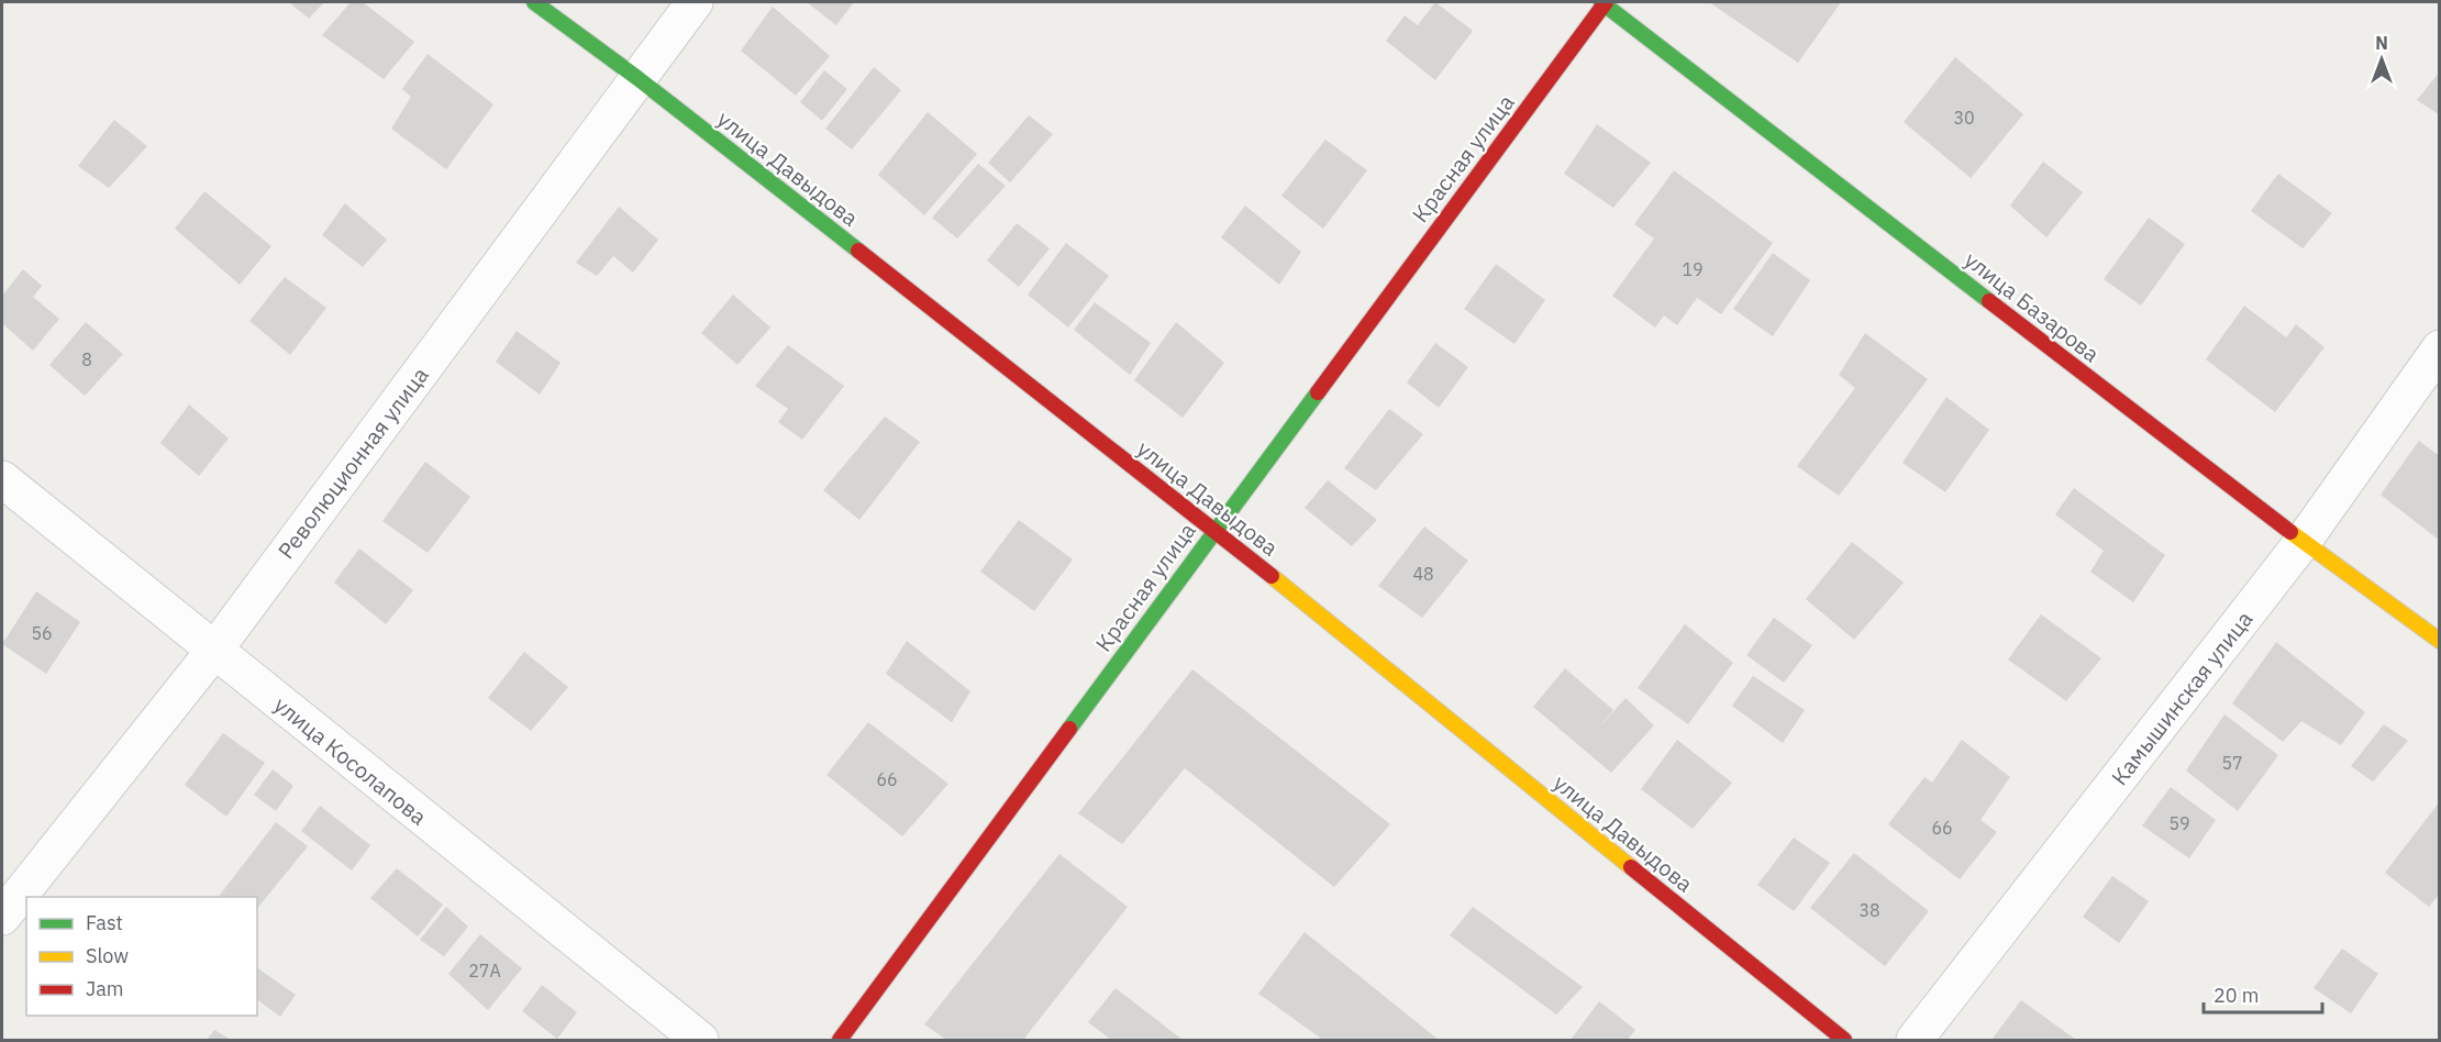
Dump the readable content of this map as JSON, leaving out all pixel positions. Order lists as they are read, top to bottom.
{
  "streets": {
    "street": [
      "Красная улица",
      "улица Давыдова",
      "улица Базарова",
      "Революционная улица",
      "Камышинская улица",
      "улица Косолапова"
    ]
  },
  "crossings": [
    ["Красная улица", "улица Давыдова"],
    ["Красная улица", "улица Базарова"],
    ["улица Давыдова", "Революционная улица"],
    ["улица Базарова", "Камышинская улица"],
    ["Революционная улица", "улица Косолапова"]
  ],
  "house_numbers": [
    "30",
    "19",
    "8",
    "48",
    "56",
    "57",
    "66",
    "59",
    "66",
    "38",
    "27А"
  ],
  "legend": ["Fast", "Slow", "Jam"],
  "scale_bar": "20 m",
  "north": "top"
}
